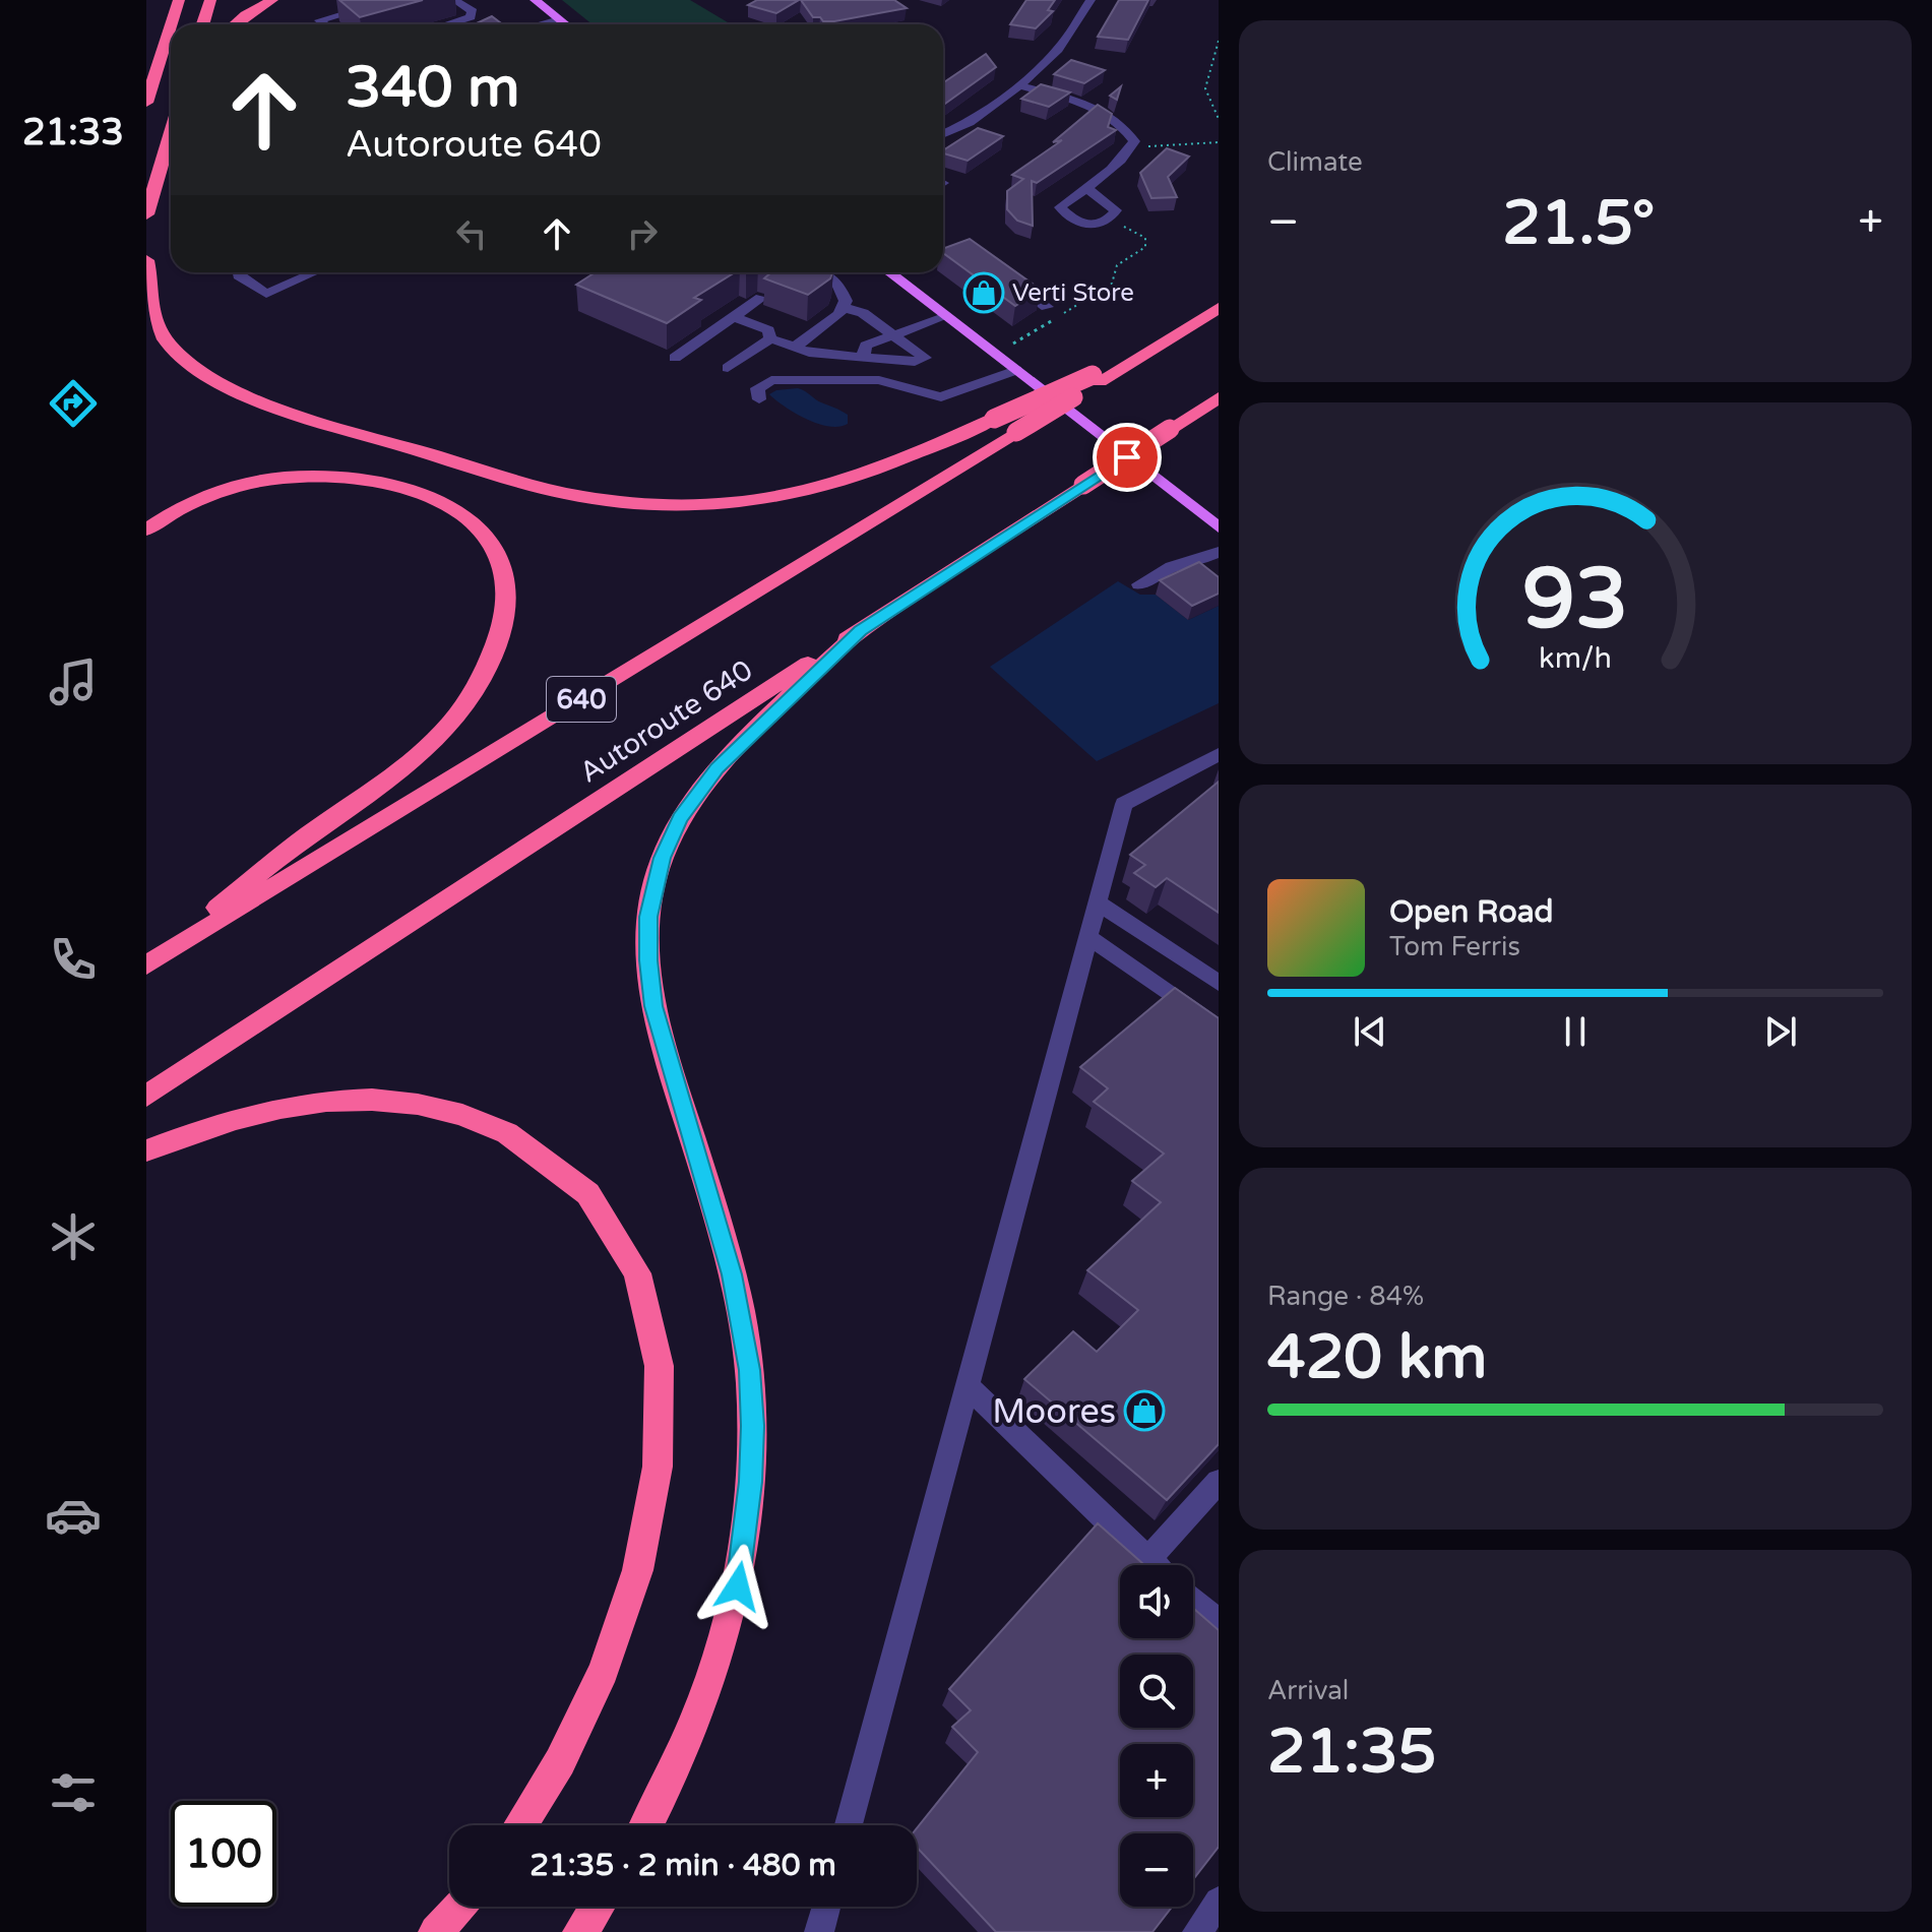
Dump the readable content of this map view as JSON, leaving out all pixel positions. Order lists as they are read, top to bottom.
{
  "streets": {
    "highway": ["640", "Autoroute 640"]
  },
  "places": {
    "shop": ["Verti Store", "Moores"]
  },
  "page": {
    "tabs": "21:33",
    "tile": [
      "Climate",
      ["Range · 84%", "420 km"],
      ["Arrival", "21:35"]
    ],
    "turn": ["340 m", "Autoroute 640"],
    "heat": ["−", "21.5°", "+"],
    "song": ["Open Road", "Tom Ferris"],
    "map_buttons": ["+", "−"],
    "limit": "100",
    "trip": "21:35 · 2 min · 480 m",
    "gauge": ["93", "km/h"]
  }
}
